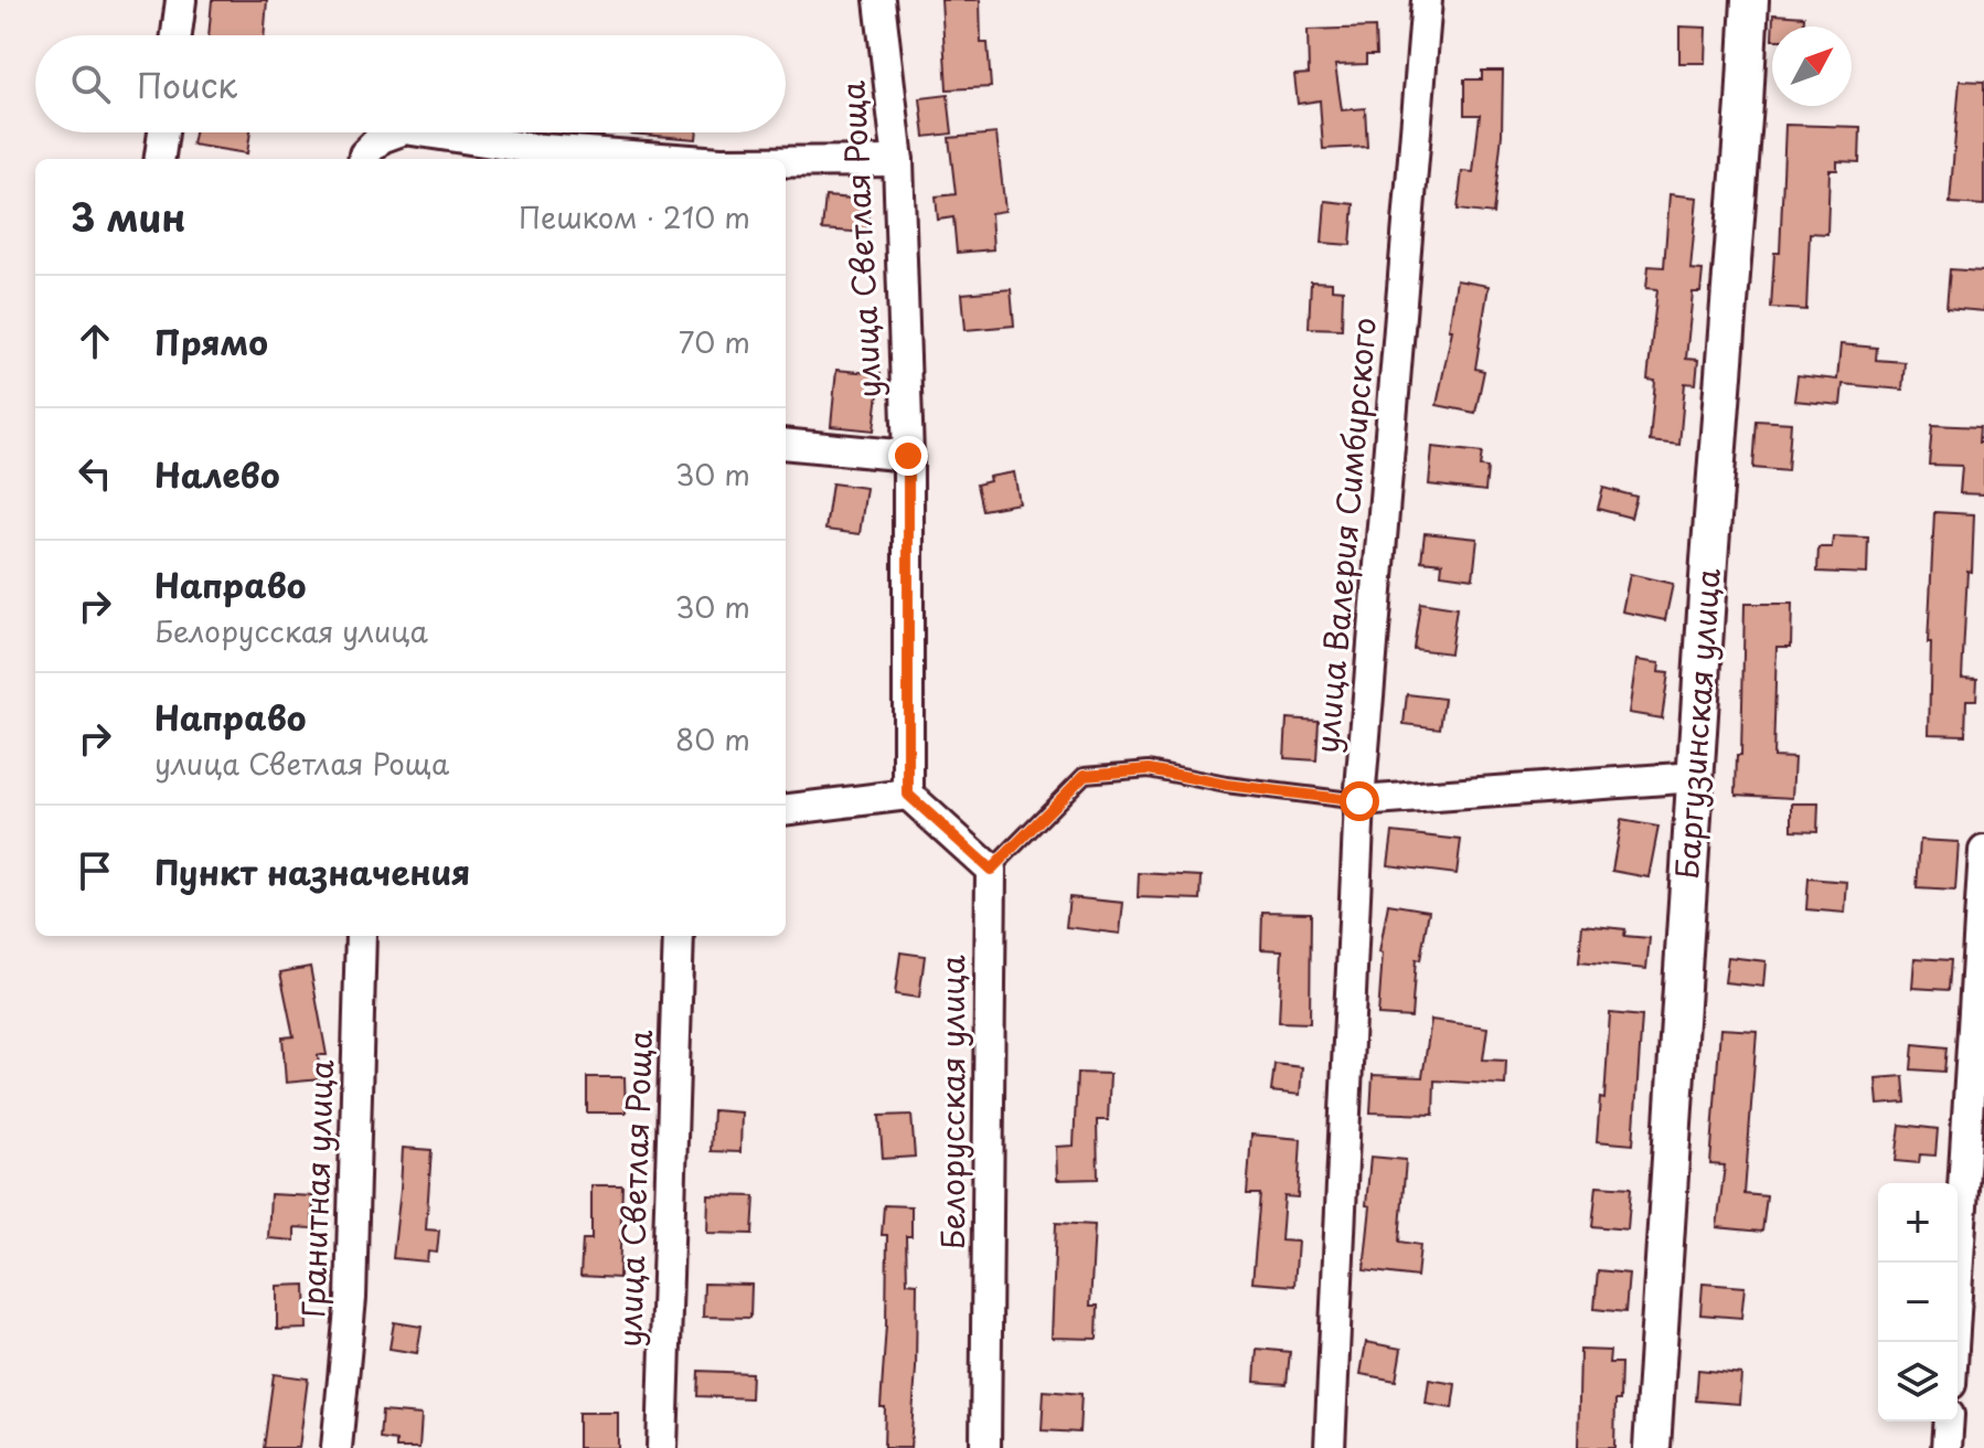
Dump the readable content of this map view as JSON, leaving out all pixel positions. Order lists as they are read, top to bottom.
{
  "streets": {
    "street": [
      "улица Светлая Роща",
      "улица Валерия Симбирского",
      "Баргузинская улица",
      "Белорусская улица",
      "Гранитная улица"
    ]
  },
  "north": "top right",
  "page": {
    "search": "Поиск",
    "heading": ["3 мин", "Пешком · 210 m"],
    "list": [
      ["Прямо", "70 m"],
      ["Налево", "30 m"],
      ["Направо", "Белорусская улица", "30 m"],
      ["Направо", "улица Светлая Роща", "80 m"],
      "Пункт назначения"
    ],
    "map_buttons": ["+", "−"]
  }
}
